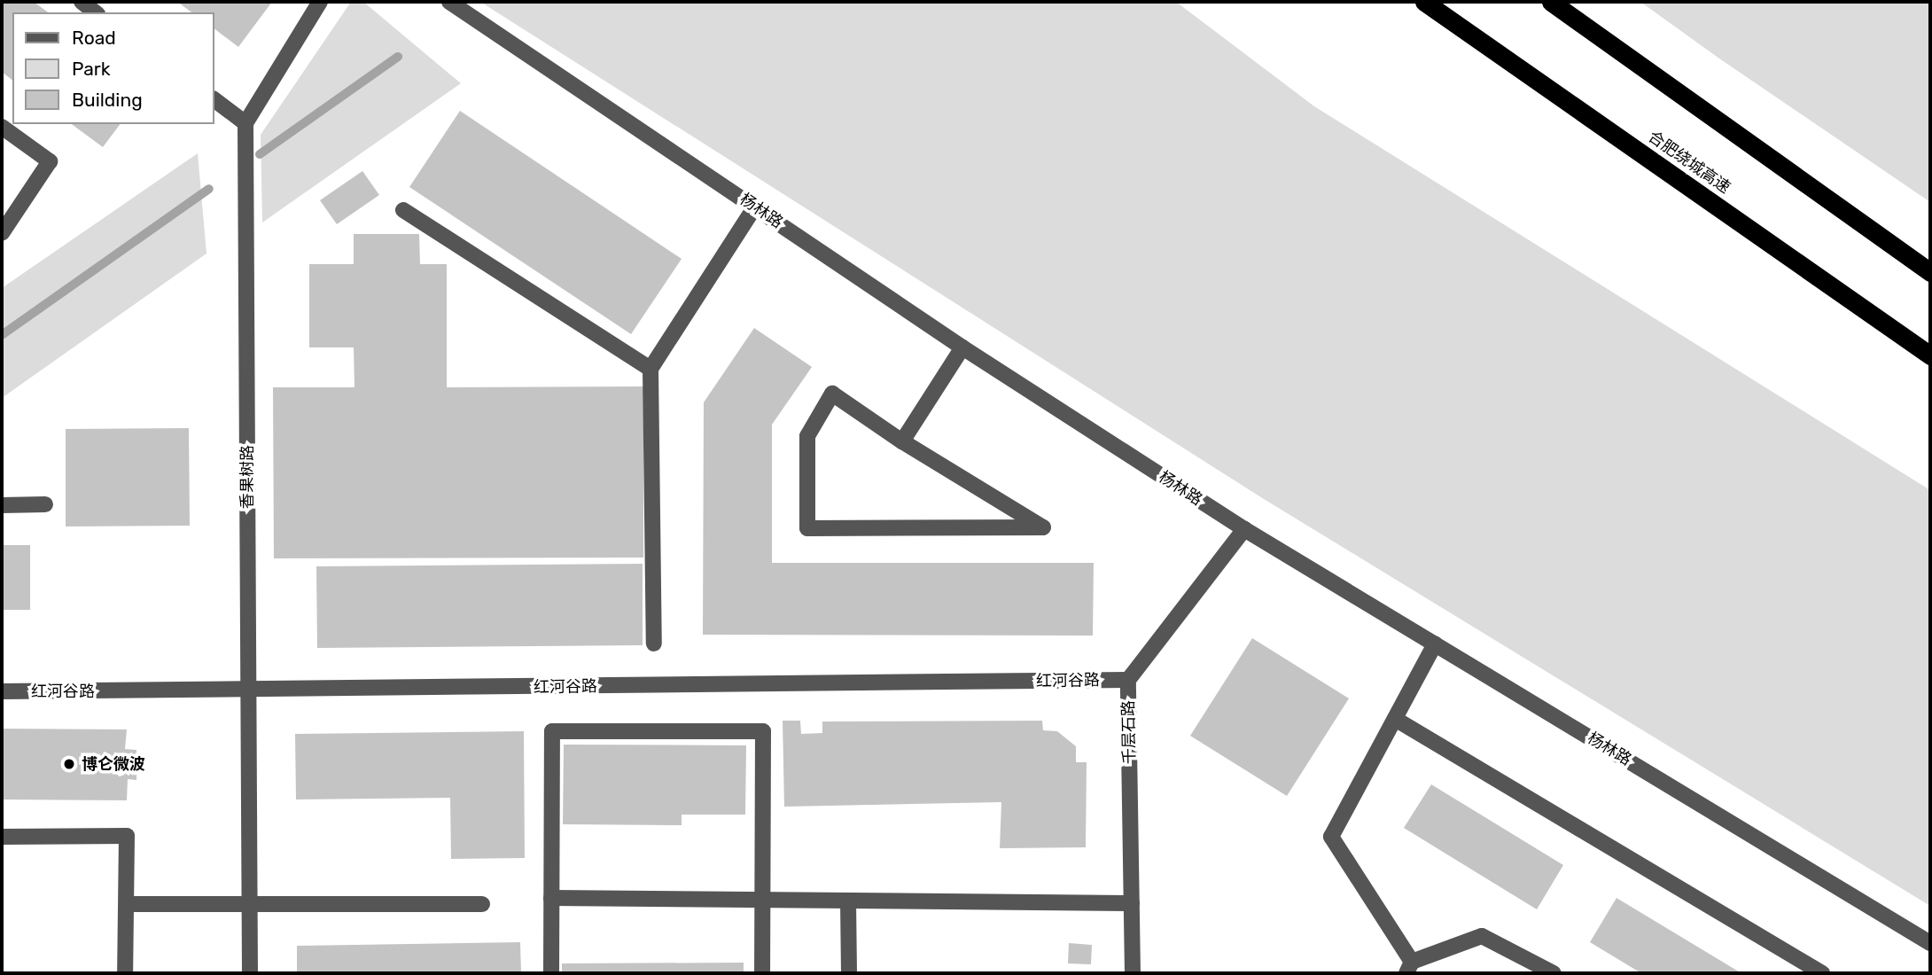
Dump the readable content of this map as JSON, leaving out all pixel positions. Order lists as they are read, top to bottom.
{
  "streets": {
    "highway": ["合肥绕城高速"],
    "street": [
      "杨林路",
      "香果树路",
      "红河谷路",
      "千层石路"
    ]
  },
  "crossings": [
    ["杨林路", "千层石路"],
    ["香果树路", "红河谷路"],
    ["红河谷路", "千层石路"]
  ],
  "places": ["博仑微波"],
  "legend": ["Road", "Park", "Building"]
}
